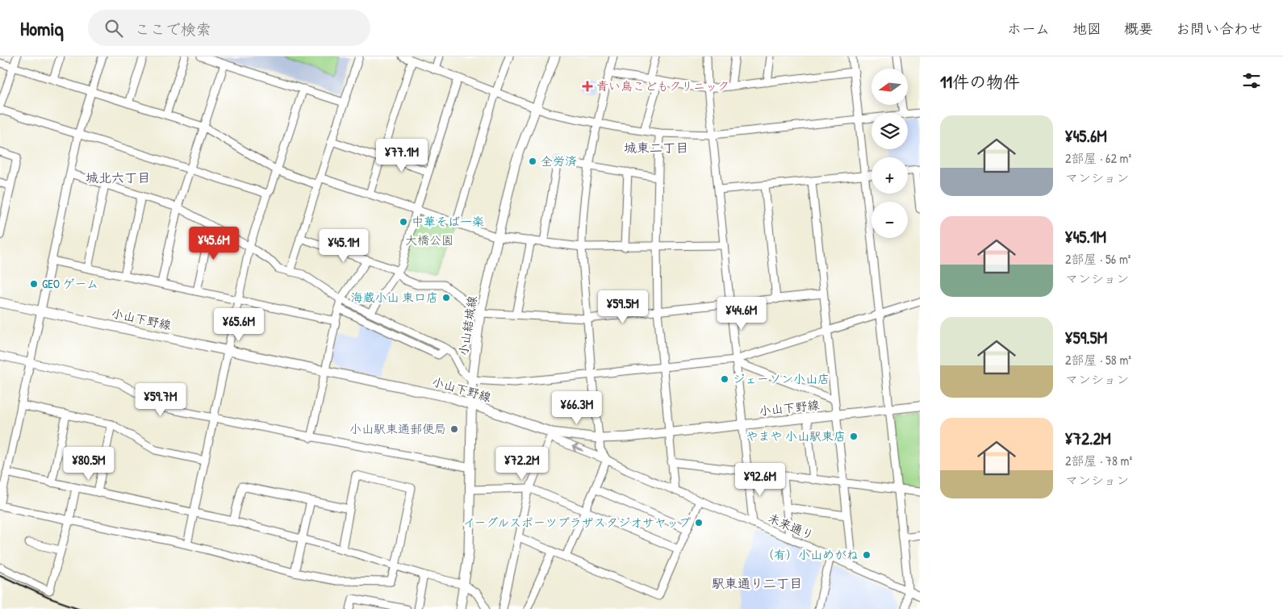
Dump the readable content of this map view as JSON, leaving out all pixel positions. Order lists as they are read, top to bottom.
{
  "streets": {
    "main road": ["小山下野線", "小山結城線"],
    "street": ["未来通り"]
  },
  "crossings": [
    ["小山下野線", "小山結城線"],
    ["小山下野線", "未来通り"]
  ],
  "districts": ["城東二丁目", "城北六丁目", "駅東通り二丁目"],
  "parks": ["大橋公園"],
  "places": {
    "health": ["青い鳥こどもクリニック"],
    "other": [
      "全労済",
      "中華そば一楽",
      "GEO ゲーム",
      "海蔵小山 東口店",
      "ジェーソン小山店",
      "小山駅東通郵便局",
      "やまや 小山駅東店",
      "イーグルスポーツプラザスタジオサヤップ",
      "（有）小山めがね"
    ]
  },
  "north": "left",
  "page": {
    "header": "Homiq",
    "search": "ここで検索",
    "nav": [
      "ホーム",
      "地図",
      "概要",
      "お問い合わせ"
    ],
    "heading": "11件の物件",
    "map_buttons": ["+", "−"],
    "list": [
      {
        "name": "¥45.6M",
        "note": "2部屋 · 62 m² · マンション"
      },
      {
        "name": "¥45.1M",
        "note": "2部屋 · 56 m² · マンション"
      },
      {
        "name": "¥59.5M",
        "note": "2部屋 · 58 m² · マンション"
      },
      {
        "name": "¥72.2M",
        "note": "2部屋 · 78 m² · マンション"
      }
    ],
    "price": [
      "¥77.1M",
      "¥45.6M",
      "¥45.1M",
      "¥59.5M",
      "¥44.6M",
      "¥65.6M",
      "¥59.7M",
      "¥66.3M",
      "¥80.5M",
      "¥72.2M",
      "¥92.6M"
    ]
  }
}
